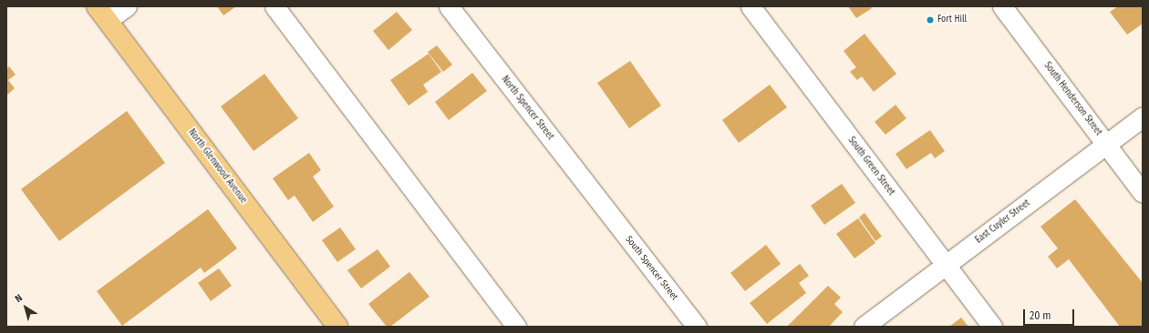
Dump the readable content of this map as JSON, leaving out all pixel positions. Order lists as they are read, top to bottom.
{
  "streets": {
    "main road": ["North Glenwood Avenue"],
    "street": [
      "South Henderson Street",
      "North Spencer Street",
      "South Green Street",
      "East Cuyler Street",
      "South Spencer Street"
    ]
  },
  "crossings": [
    ["South Henderson Street", "East Cuyler Street"],
    ["North Spencer Street", "South Spencer Street"],
    ["South Green Street", "East Cuyler Street"]
  ],
  "places": ["Fort Hill"],
  "scale_bar": "20 m",
  "north": "top left"
}
